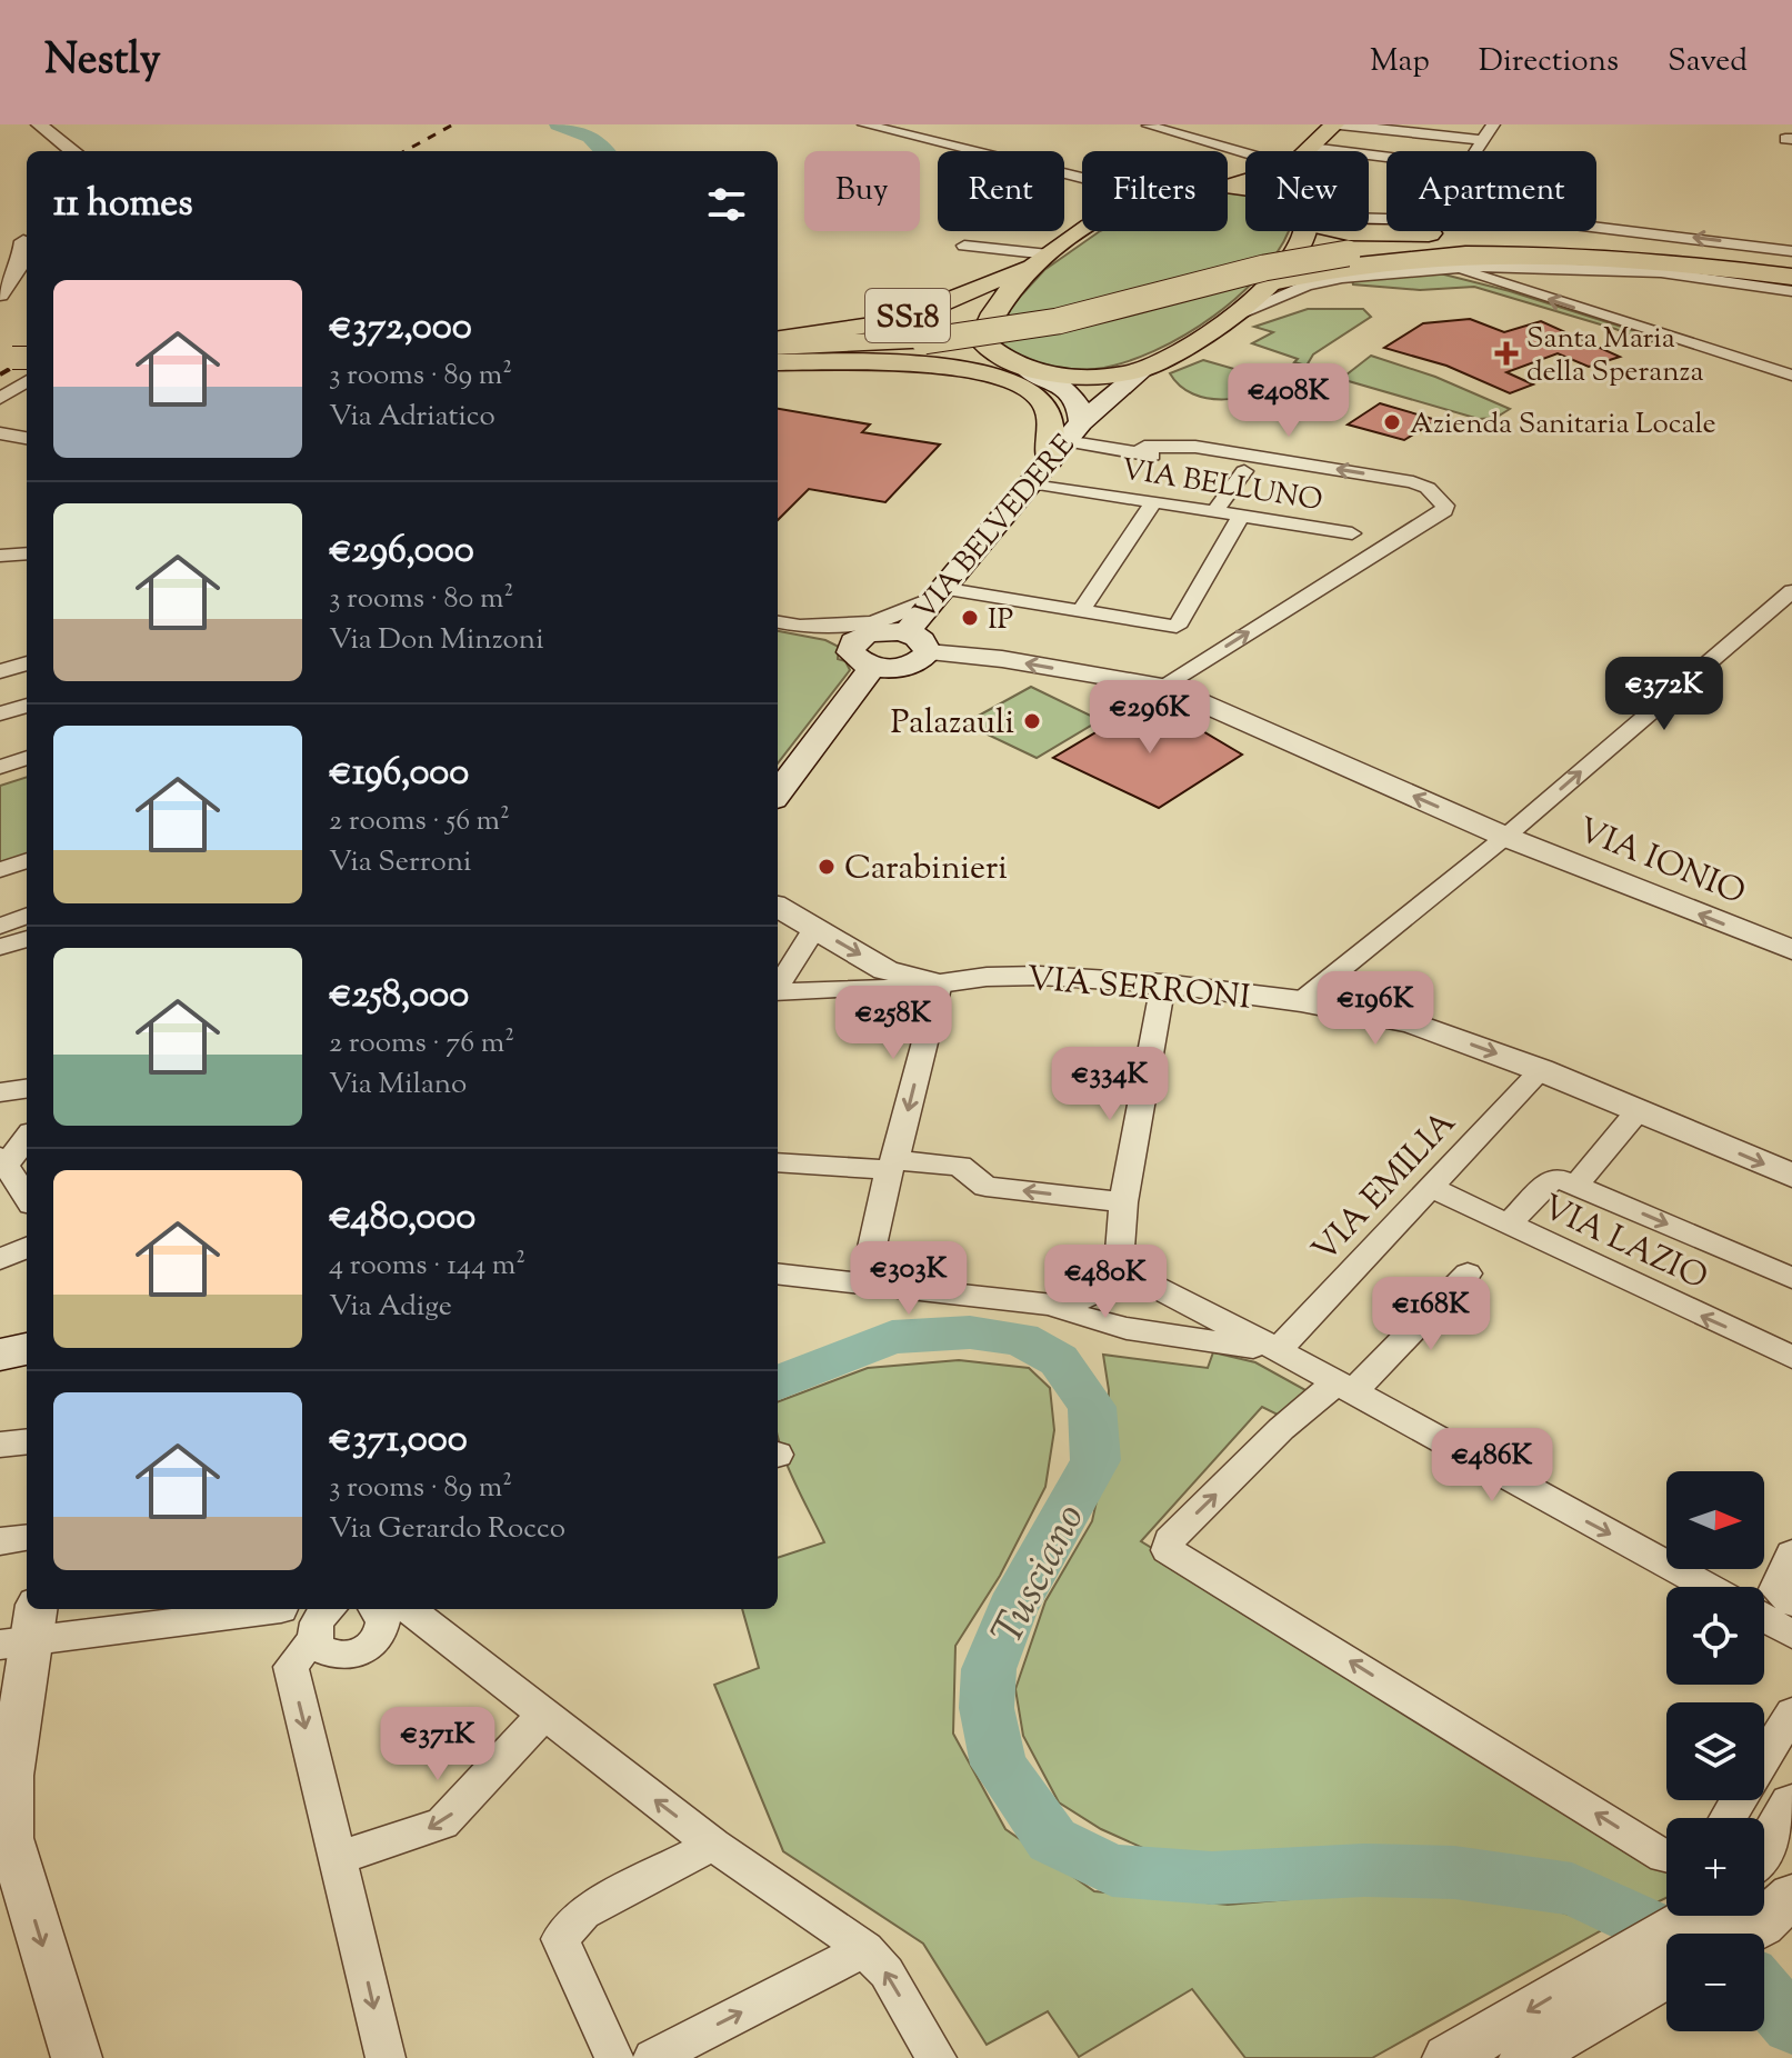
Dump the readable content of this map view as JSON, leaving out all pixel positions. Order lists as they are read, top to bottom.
{
  "streets": {
    "main road": ["SS18", "VIA BELVEDERE"],
    "street": [
      "VIA BELLUNO",
      "VIA IONIO",
      "VIA SERRONI",
      "VIA EMILIA",
      "VIA LAZIO"
    ]
  },
  "crossings": [
    ["SS18", "VIA BELVEDERE"],
    ["VIA BELLUNO", "VIA BELVEDERE"],
    ["VIA BELVEDERE", "VIA IONIO"],
    ["VIA SERRONI", "VIA EMILIA"],
    ["VIA EMILIA", "VIA LAZIO"]
  ],
  "water": ["Tusciano"],
  "places": {
    "health": ["Santa Maria della Speranza"],
    "other": [
      "Azienda Sanitaria Locale",
      "IP",
      "Palazauli",
      "Carabinieri"
    ]
  },
  "north": "right",
  "page": {
    "header": "Nestly",
    "nav": ["Map", "Directions", "Saved"],
    "chip": [
      "Buy",
      "Rent",
      "Filters",
      "New",
      "Apartment"
    ],
    "heading": "11 homes",
    "list": [
      {
        "name": "€372,000",
        "note": "3 rooms · 89 m² · Via Adriatico"
      },
      {
        "name": "€296,000",
        "note": "3 rooms · 80 m² · Via Don Minzoni"
      },
      {
        "name": "€196,000",
        "note": "2 rooms · 56 m² · Via Serroni"
      },
      {
        "name": "€258,000",
        "note": "2 rooms · 76 m² · Via Milano"
      },
      {
        "name": "€480,000",
        "note": "4 rooms · 144 m² · Via Adige"
      },
      {
        "name": "€371,000",
        "note": "3 rooms · 89 m² · Via Gerardo Rocco"
      }
    ],
    "price": [
      "€408K",
      "€372K",
      "€296K",
      "€196K",
      "€258K",
      "€334K",
      "€303K",
      "€480K",
      "€168K",
      "€486K",
      "€371K"
    ],
    "map_buttons": ["+", "−"]
  }
}
